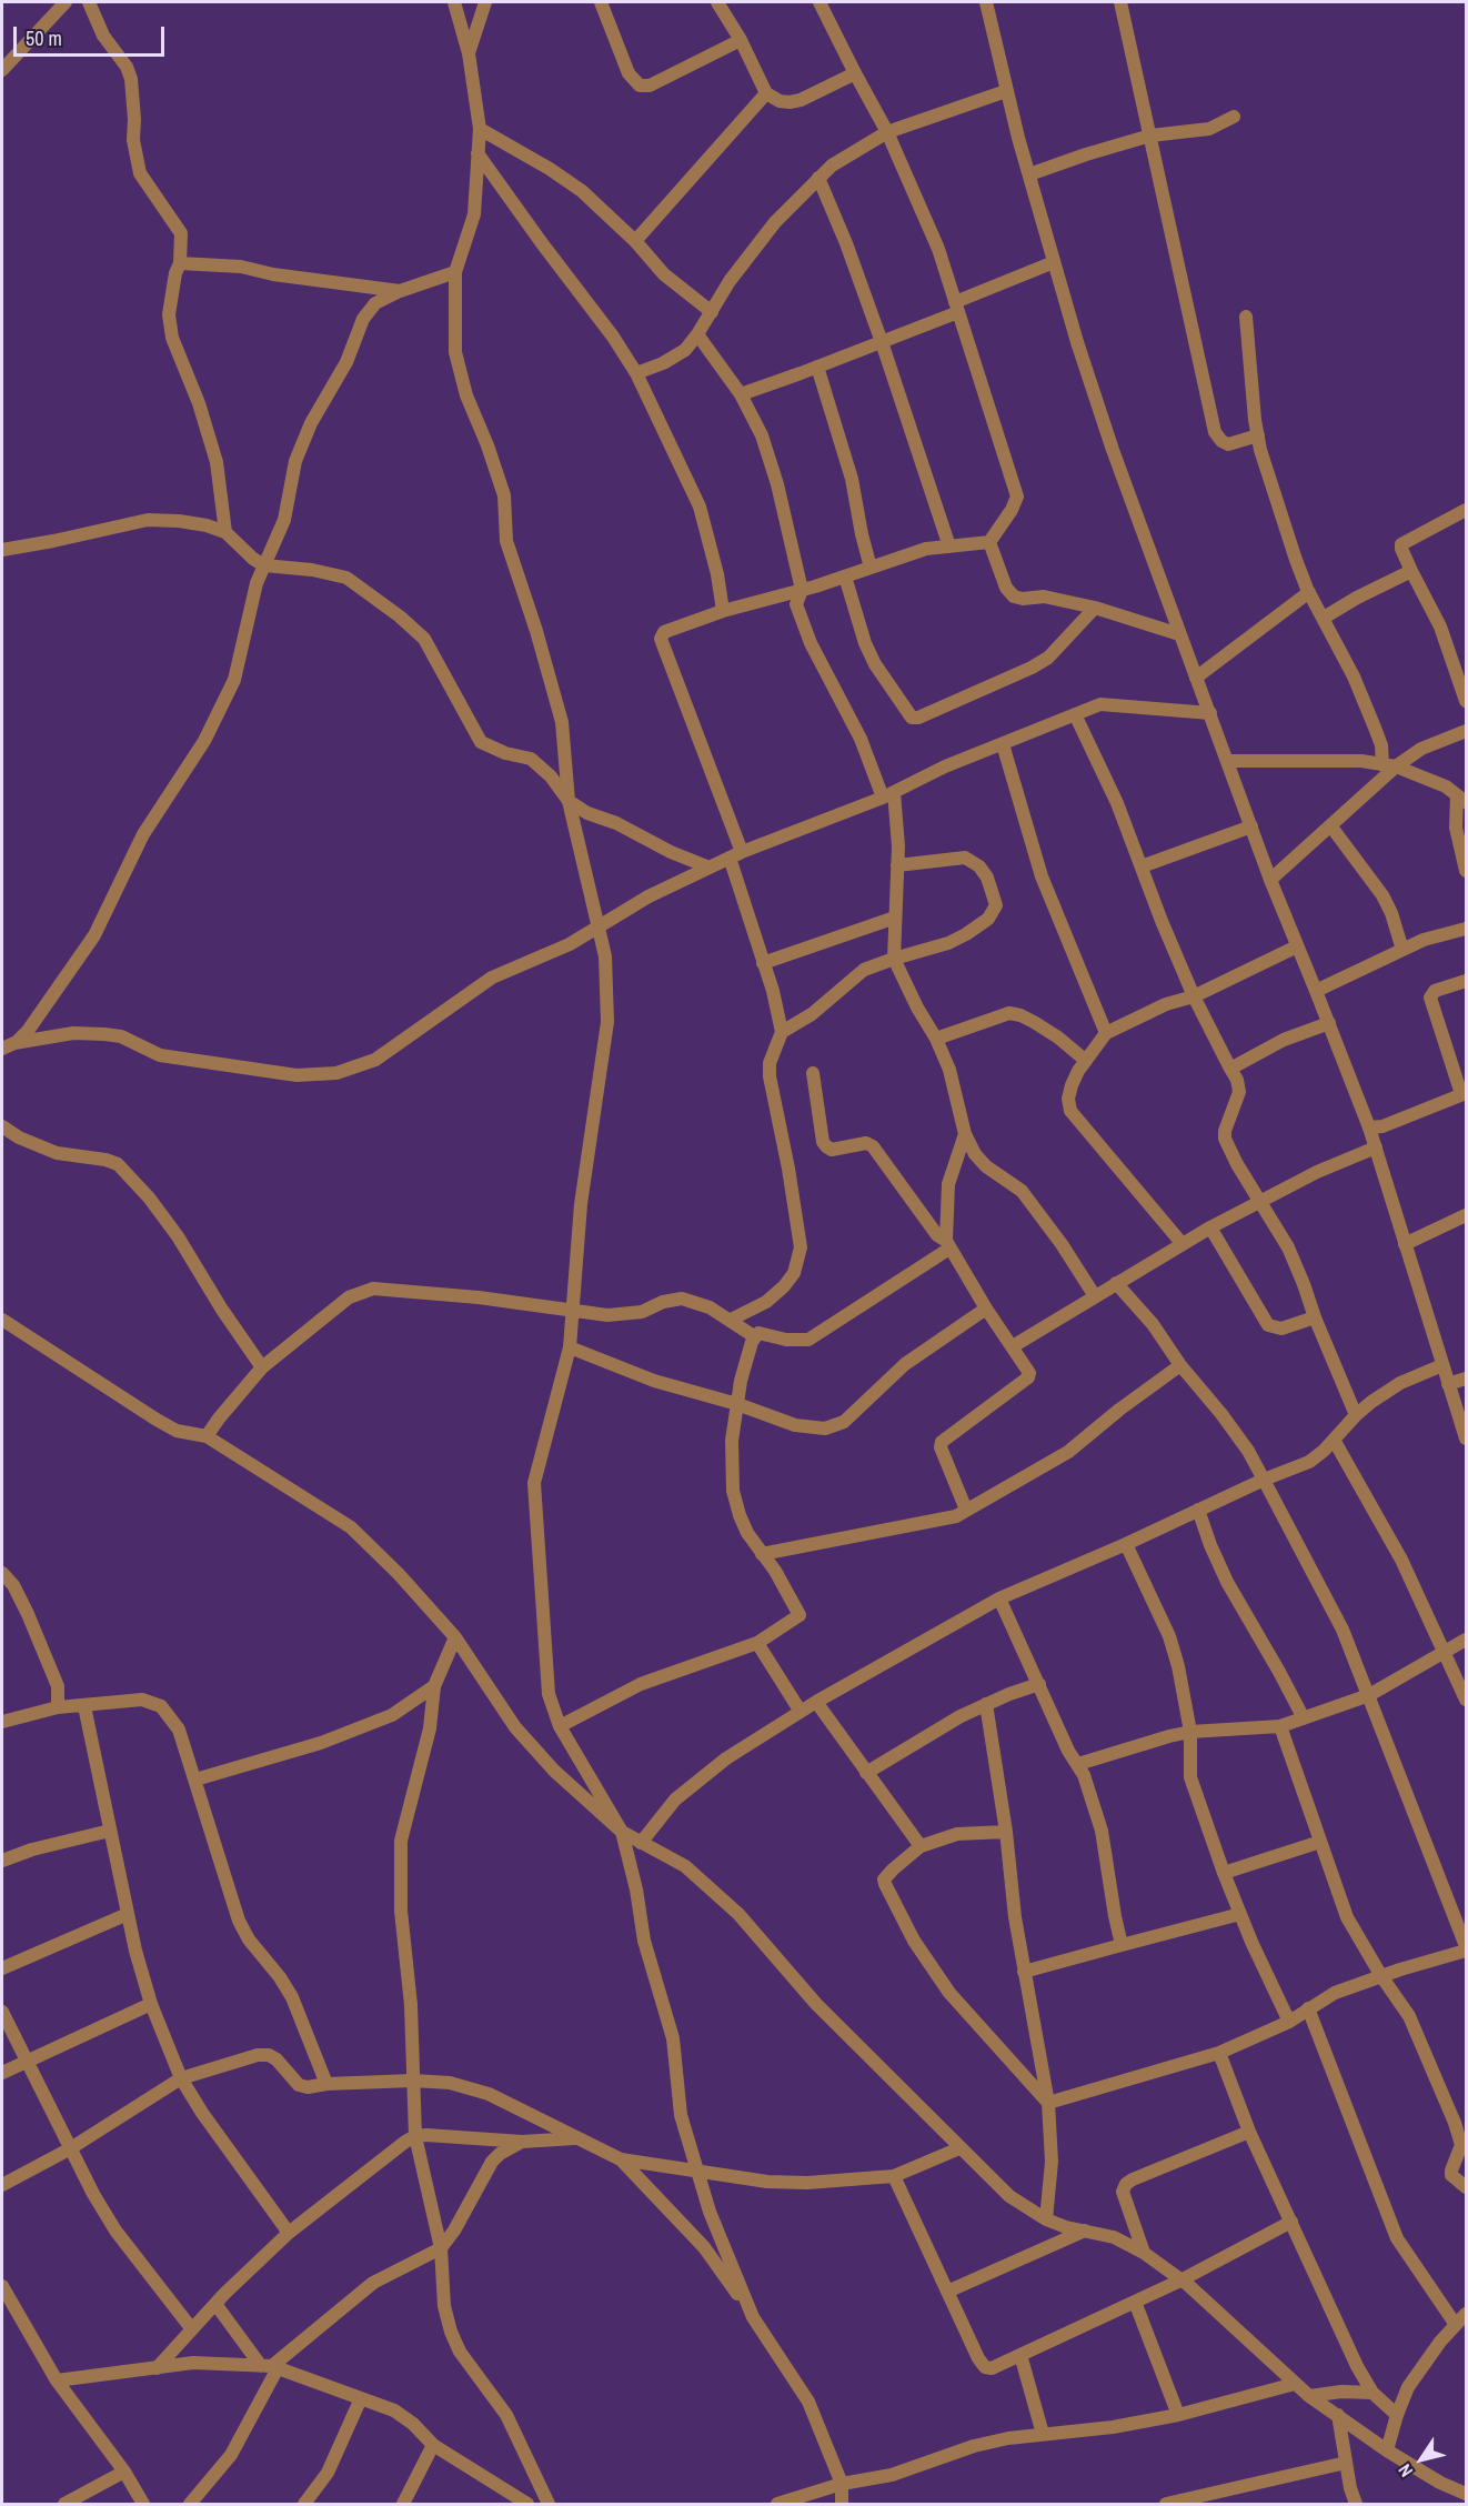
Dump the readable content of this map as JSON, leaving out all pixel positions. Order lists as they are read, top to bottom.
{
  "scale_bar": "50 m",
  "north": "bottom left"
}
